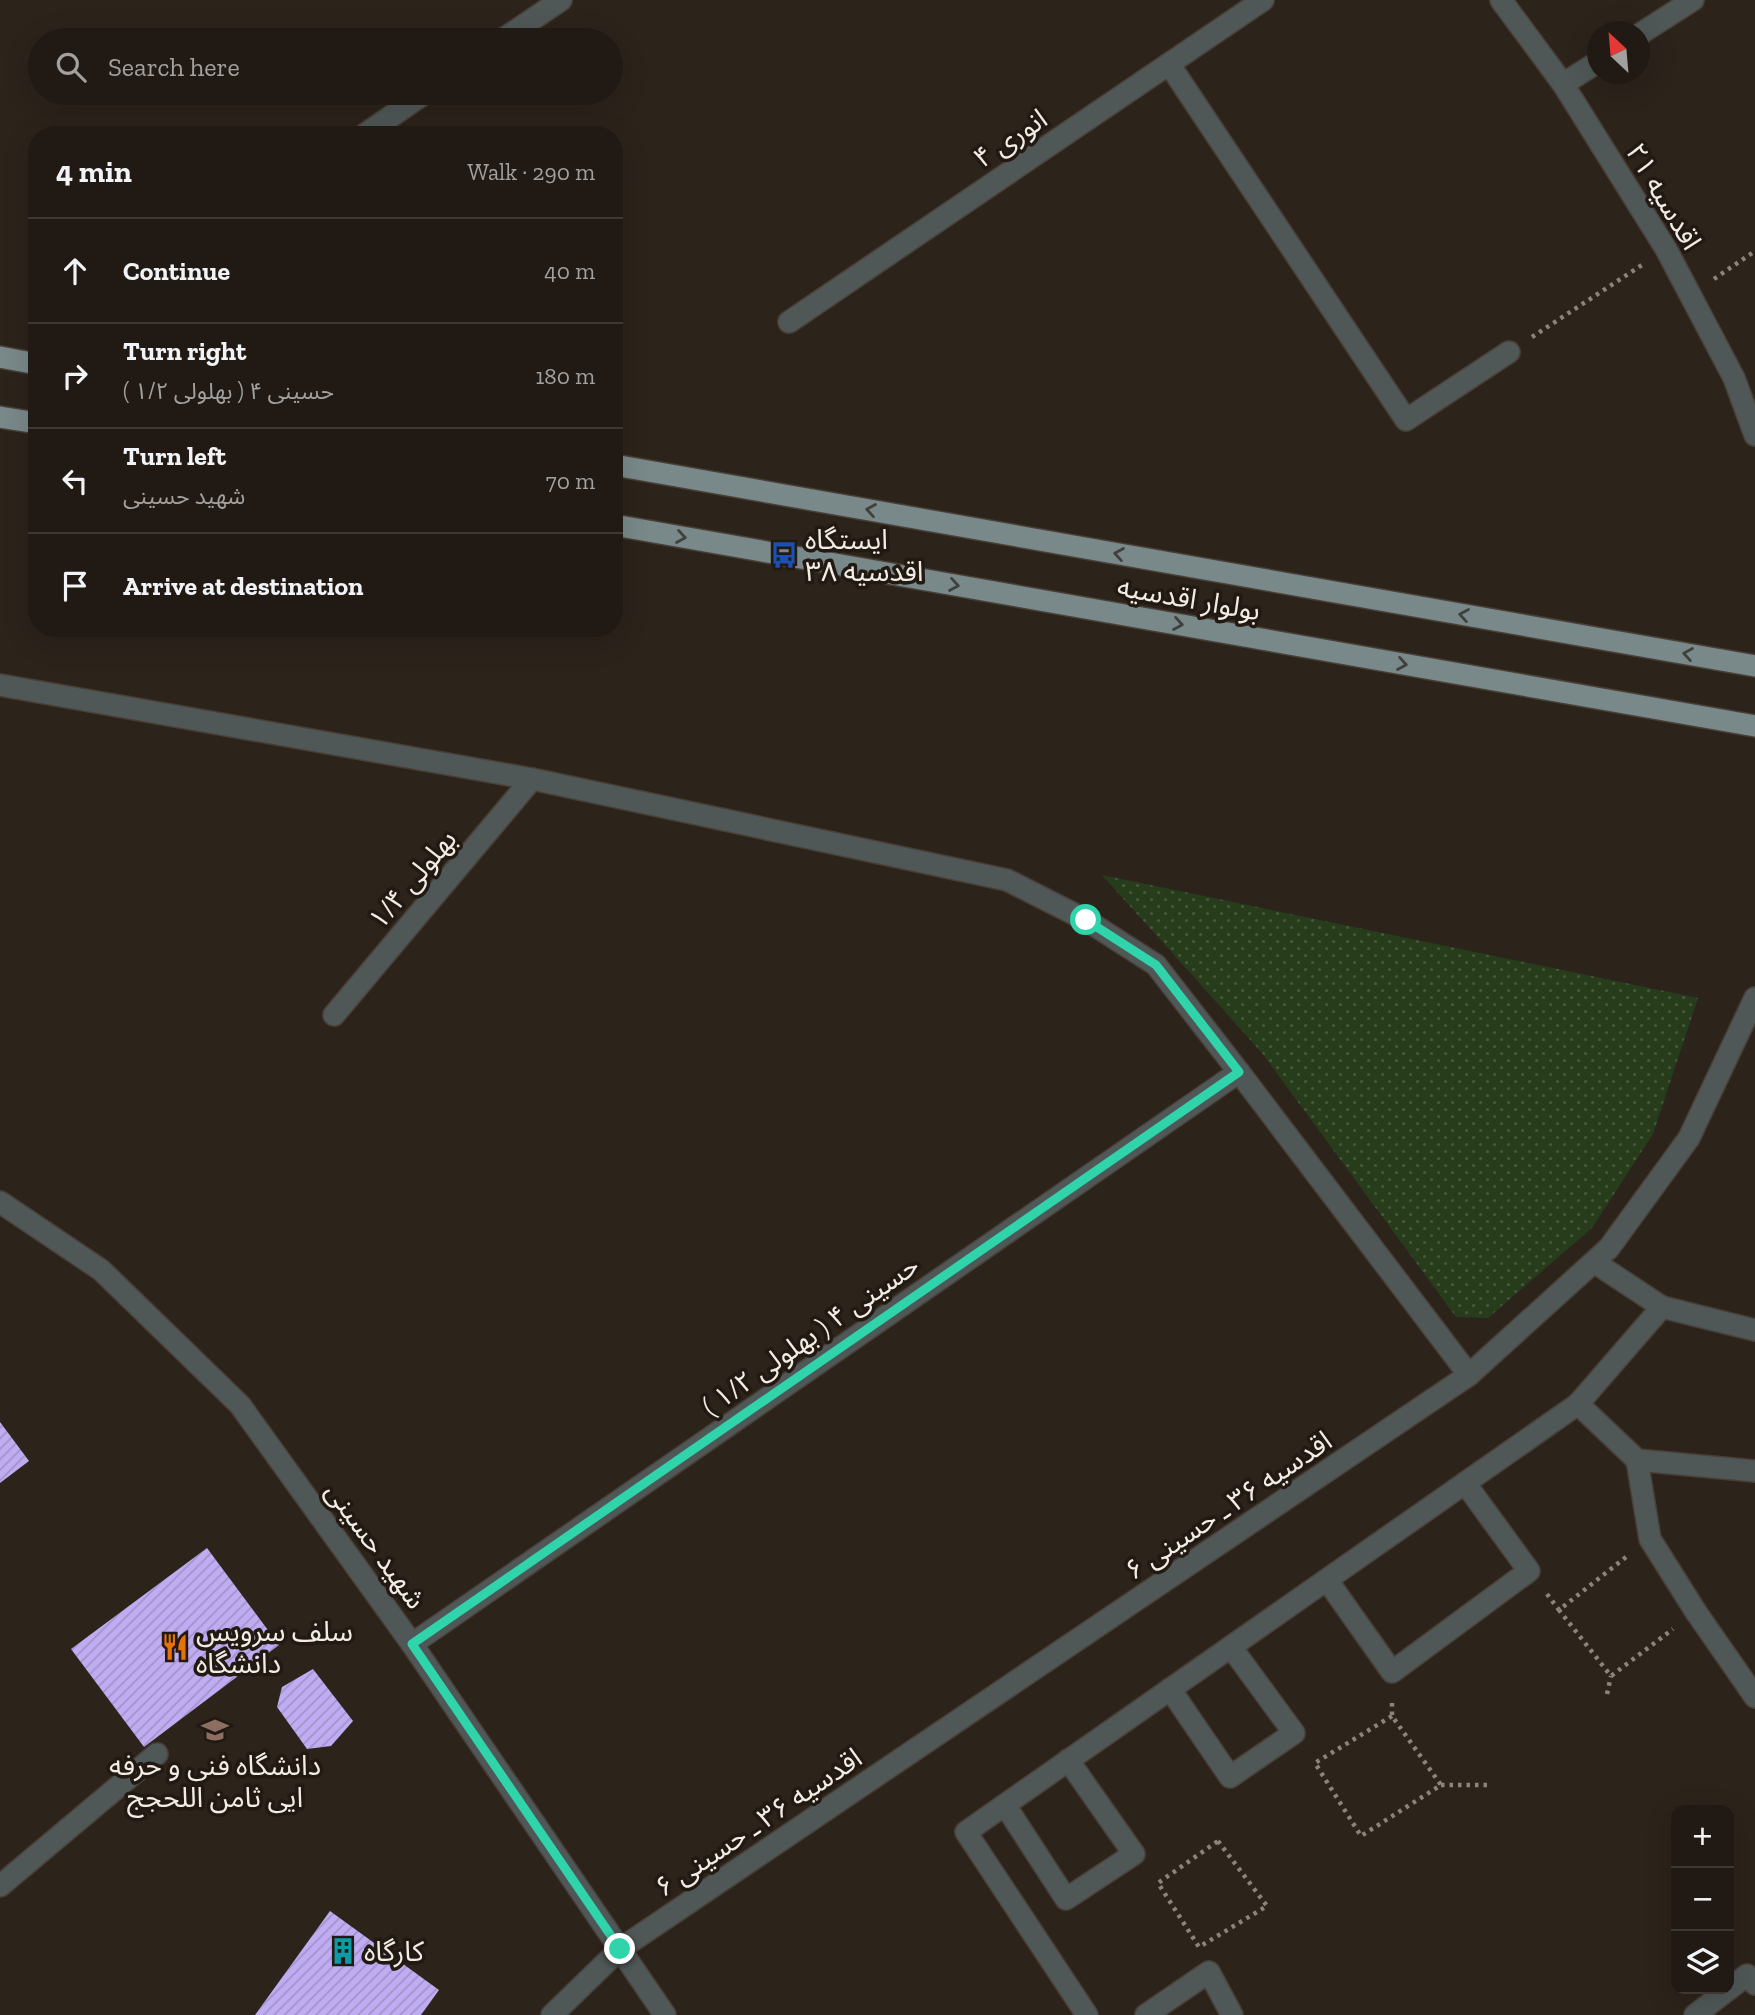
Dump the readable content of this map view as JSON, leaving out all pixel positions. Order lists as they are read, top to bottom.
{
  "streets": {
    "main road": ["بولوار اقدسیه"],
    "street": [
      "انوری ۴",
      "اقدسیه ۲۱",
      "بهلولی ۱/۴",
      "حسینی ۴ ( بهلولی ۱/۲ )",
      "اقدسیه ۳۶ ـ حسینی ۶",
      "شهید حسینی"
    ]
  },
  "crossings": [
    ["حسینی ۴ ( بهلولی ۱/۲ )", "شهید حسینی"],
    ["اقدسیه ۳۶ ـ حسینی ۶", "شهید حسینی"]
  ],
  "places": {
    "bus stop": ["ایستگاه اقدسیه ۳۸"],
    "restaurant": ["سلف سرویس دانشگاه"],
    "school or university": ["دانشگاه فنی و حرفه ایی ثامن اللحجج"],
    "building": ["کارگاه"]
  },
  "north": "top left",
  "page": {
    "search": "Search here",
    "heading": ["4 min", "Walk · 290 m"],
    "list": [
      ["Continue", "40 m"],
      ["Turn right", "حسینی ۴ ( بهلولی ۱/۲ )", "180 m"],
      ["Turn left", "شهید حسینی", "70 m"],
      "Arrive at destination"
    ],
    "map_buttons": ["+", "−"]
  }
}
